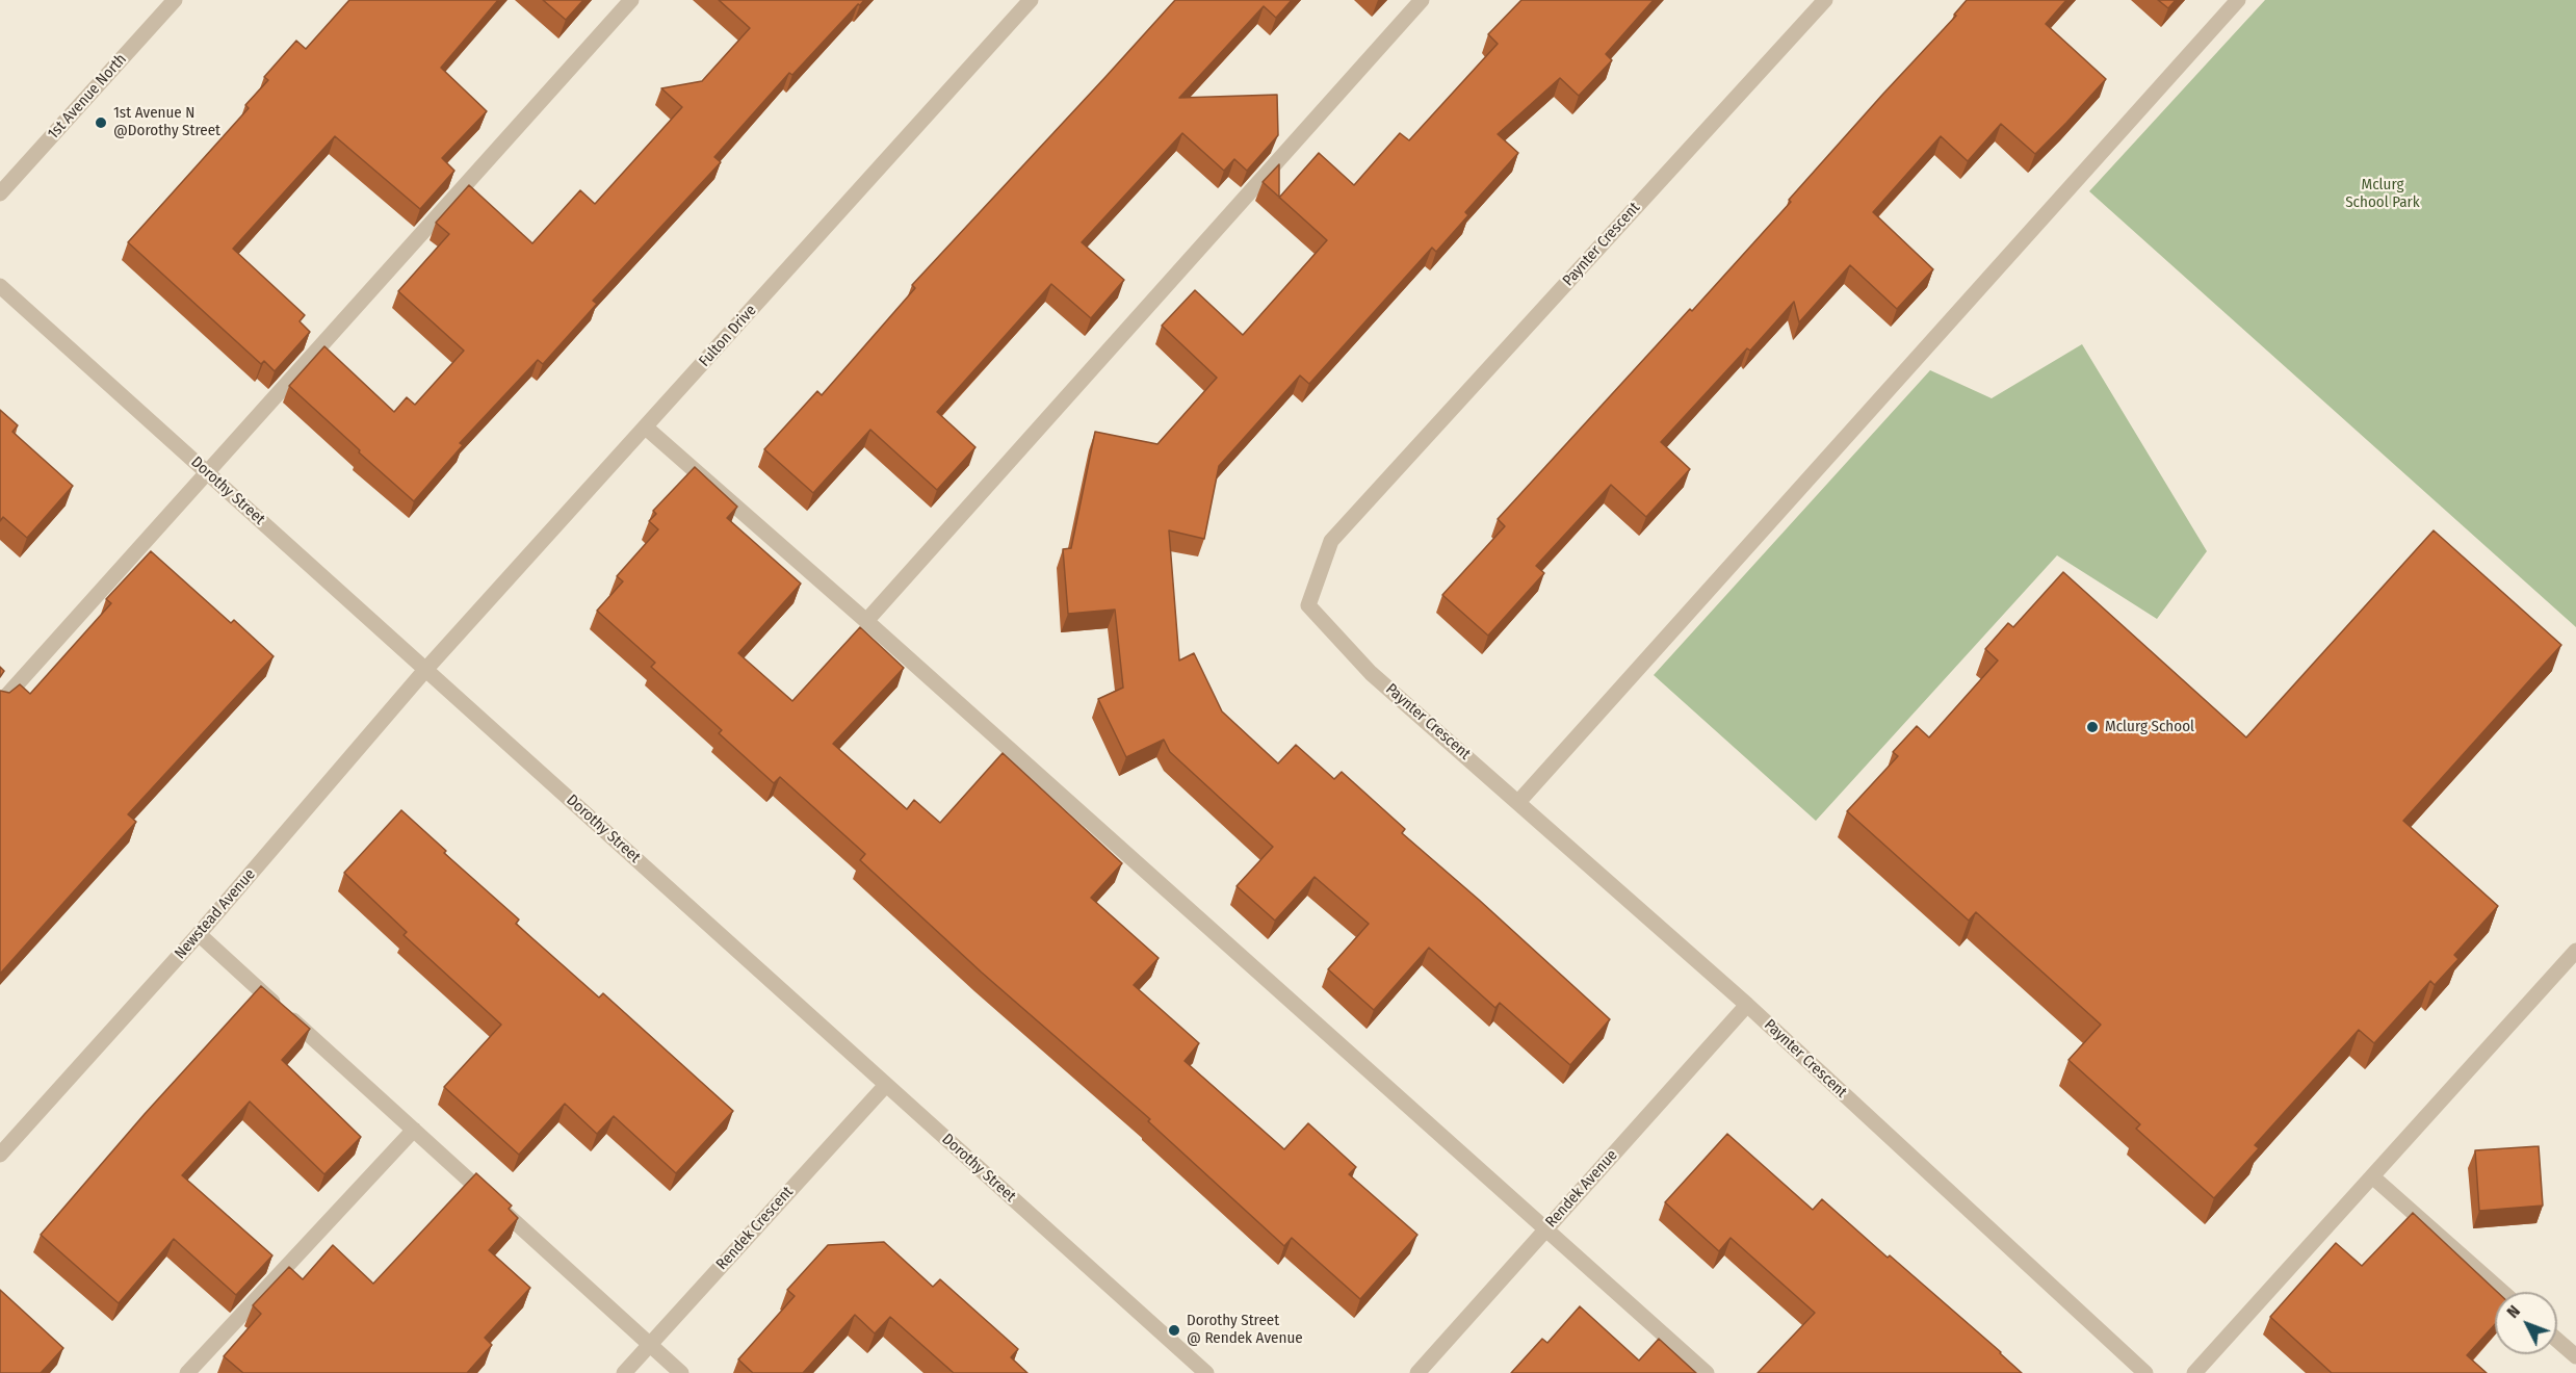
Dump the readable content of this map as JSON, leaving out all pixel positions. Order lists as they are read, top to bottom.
{
  "streets": {
    "street": [
      "1st Avenue North",
      "Paynter Crescent",
      "Fulton Drive",
      "Dorothy Street",
      "Newstead Avenue",
      "Rendek Avenue",
      "Rendek Crescent"
    ]
  },
  "crossings": [
    ["Paynter Crescent", "Rendek Avenue"],
    ["Fulton Drive", "Dorothy Street"],
    ["Fulton Drive", "Newstead Avenue"],
    ["Dorothy Street", "Newstead Avenue"],
    ["Dorothy Street", "Rendek Crescent"]
  ],
  "parks": ["Mclurg School Park"],
  "places": ["1st Avenue N @Dorothy Street", "Mclurg School", "Dorothy Street @ Rendek Avenue"],
  "north": "top left"
}
